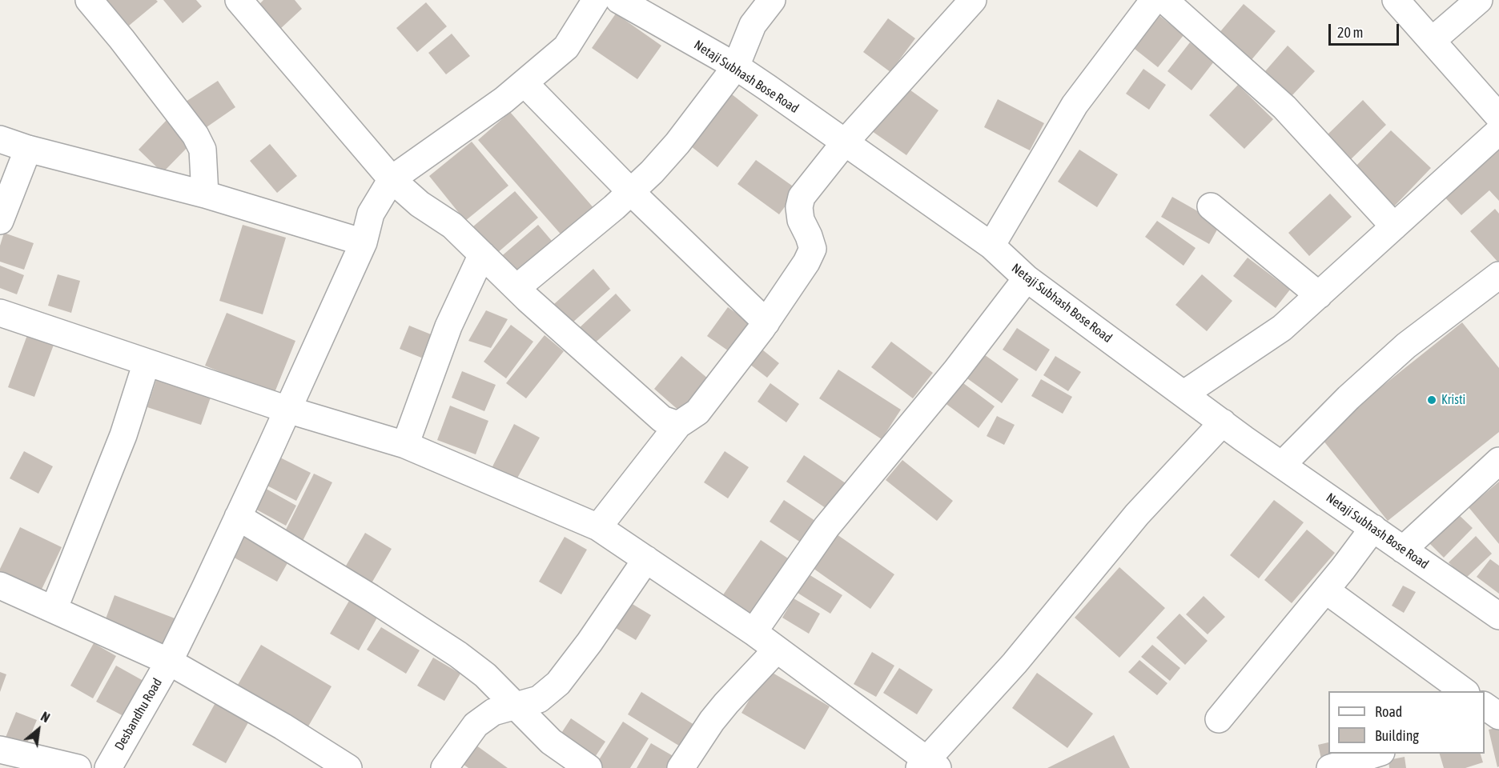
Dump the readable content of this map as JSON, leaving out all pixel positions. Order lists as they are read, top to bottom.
{
  "streets": {
    "street": ["Netaji Subhash Bose Road", "Desbandhu Road"]
  },
  "places": ["Kristi"],
  "legend": ["Road", "Building"],
  "scale_bar": "20 m",
  "north": "top right"
}
